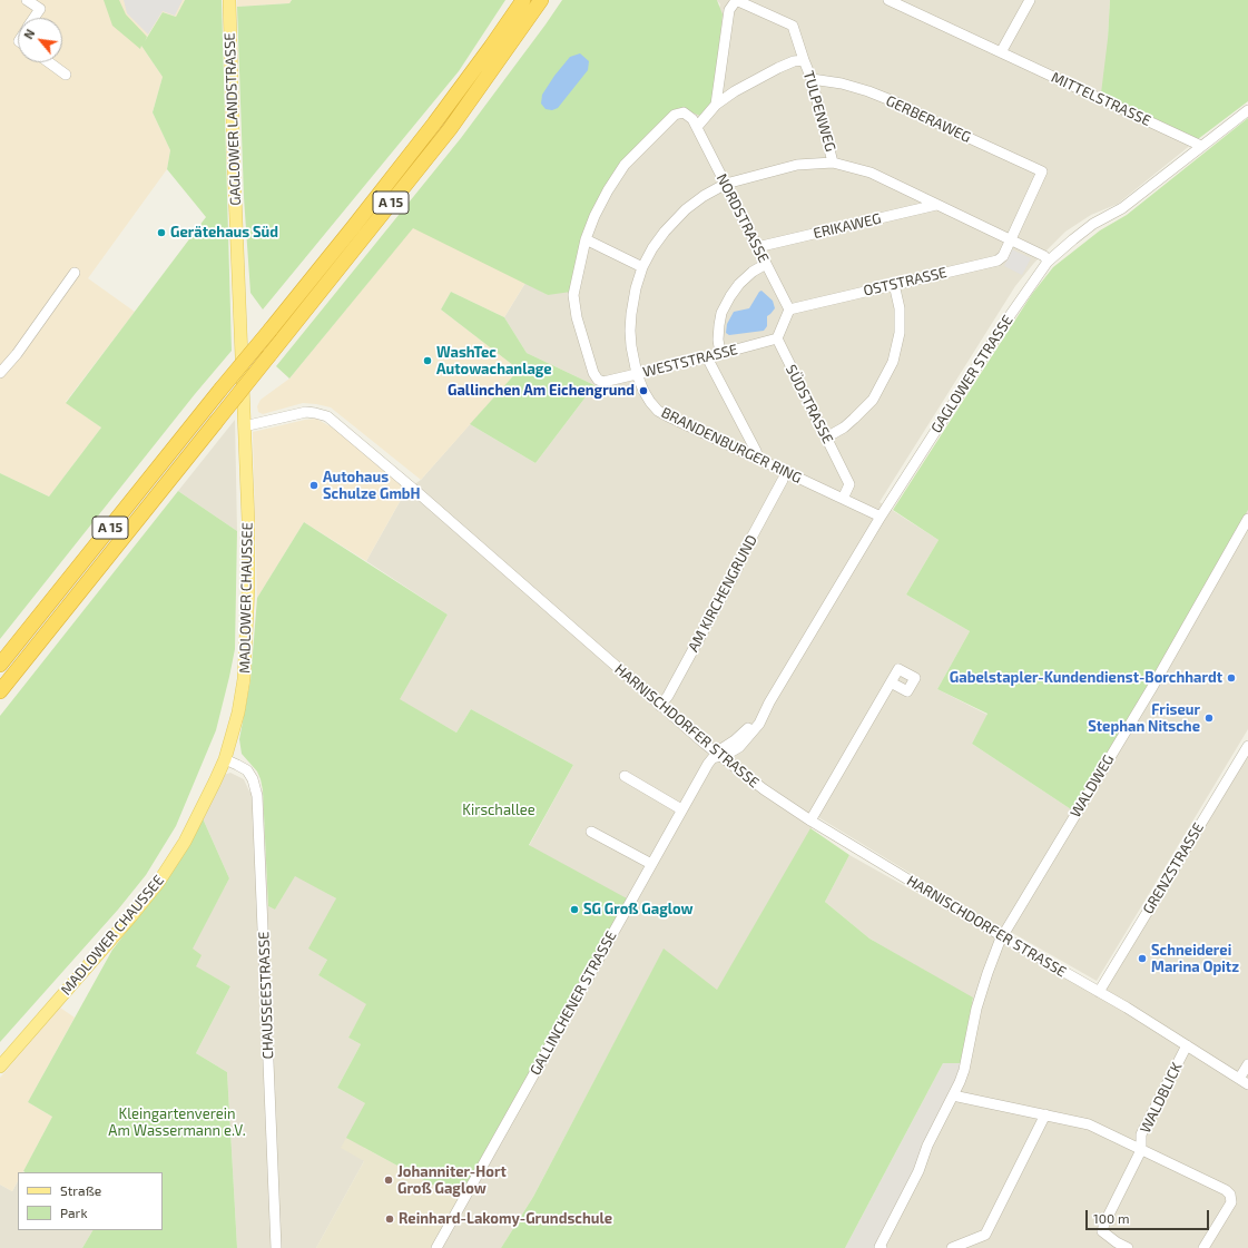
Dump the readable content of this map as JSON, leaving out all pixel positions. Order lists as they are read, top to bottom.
{
  "streets": {
    "highway": ["A 15"],
    "main road": ["GAGLOWER LANDSTRASSE", "MADLOWER CHAUSSEE"],
    "street": [
      "MITTELSTRASSE",
      "TULPENWEG",
      "GERBERAWEG",
      "NORDSTRASSE",
      "ERIKAWEG",
      "OSTSTRASSE",
      "WESTSTRASSE",
      "GAGLOWER STRASSE",
      "SÜDSTRASSE",
      "BRANDENBURGER RING",
      "AM KIRCHENGRUND",
      "HARNISCHDORFER STRASSE",
      "WALDWEG",
      "GRENZSTRASSE",
      "CHAUSSEESTRASSE",
      "GALLINCHENER STRASSE",
      "WALDBLICK"
    ]
  },
  "crossings": [
    ["MITTELSTRASSE", "GAGLOWER STRASSE"],
    ["TULPENWEG", "GERBERAWEG"],
    ["TULPENWEG", "NORDSTRASSE"],
    ["TULPENWEG", "BRANDENBURGER RING"],
    ["GAGLOWER LANDSTRASSE", "MADLOWER CHAUSSEE"],
    ["GAGLOWER LANDSTRASSE", "HARNISCHDORFER STRASSE"],
    ["GERBERAWEG", "OSTSTRASSE"],
    ["NORDSTRASSE", "ERIKAWEG"],
    ["NORDSTRASSE", "OSTSTRASSE"],
    ["NORDSTRASSE", "BRANDENBURGER RING"],
    ["ERIKAWEG", "BRANDENBURGER RING"],
    ["OSTSTRASSE", "BRANDENBURGER RING"],
    ["WESTSTRASSE", "SÜDSTRASSE"],
    ["WESTSTRASSE", "BRANDENBURGER RING"],
    ["GAGLOWER STRASSE", "BRANDENBURGER RING"],
    ["GAGLOWER STRASSE", "HARNISCHDORFER STRASSE"],
    ["GAGLOWER STRASSE", "GALLINCHENER STRASSE"],
    ["SÜDSTRASSE", "BRANDENBURGER RING"],
    ["AM KIRCHENGRUND", "HARNISCHDORFER STRASSE"],
    ["MADLOWER CHAUSSEE", "HARNISCHDORFER STRASSE"],
    ["MADLOWER CHAUSSEE", "CHAUSSEESTRASSE"],
    ["HARNISCHDORFER STRASSE", "WALDWEG"],
    ["HARNISCHDORFER STRASSE", "GRENZSTRASSE"],
    ["HARNISCHDORFER STRASSE", "GALLINCHENER STRASSE"],
    ["HARNISCHDORFER STRASSE", "WALDBLICK"],
    ["WALDWEG", "WALDBLICK"]
  ],
  "parks": ["Kirschallee", "Kleingartenverein Am Wassermann e.V."],
  "places": [
    "Gerätehaus Süd",
    "WashTec Autowachanlage",
    "Gallinchen Am Eichengrund",
    "Autohaus Schulze GmbH",
    "Gabelstapler-Kundendienst-Borchhardt",
    "Friseur Stephan Nitsche",
    "SG Groß Gaglow",
    "Schneiderei Marina Opitz",
    "Johanniter-Hort Groß Gaglow",
    "Reinhard-Lakomy-Grundschule"
  ],
  "legend": ["Straße", "Park"],
  "scale_bar": "100 m",
  "north": "top left"
}
